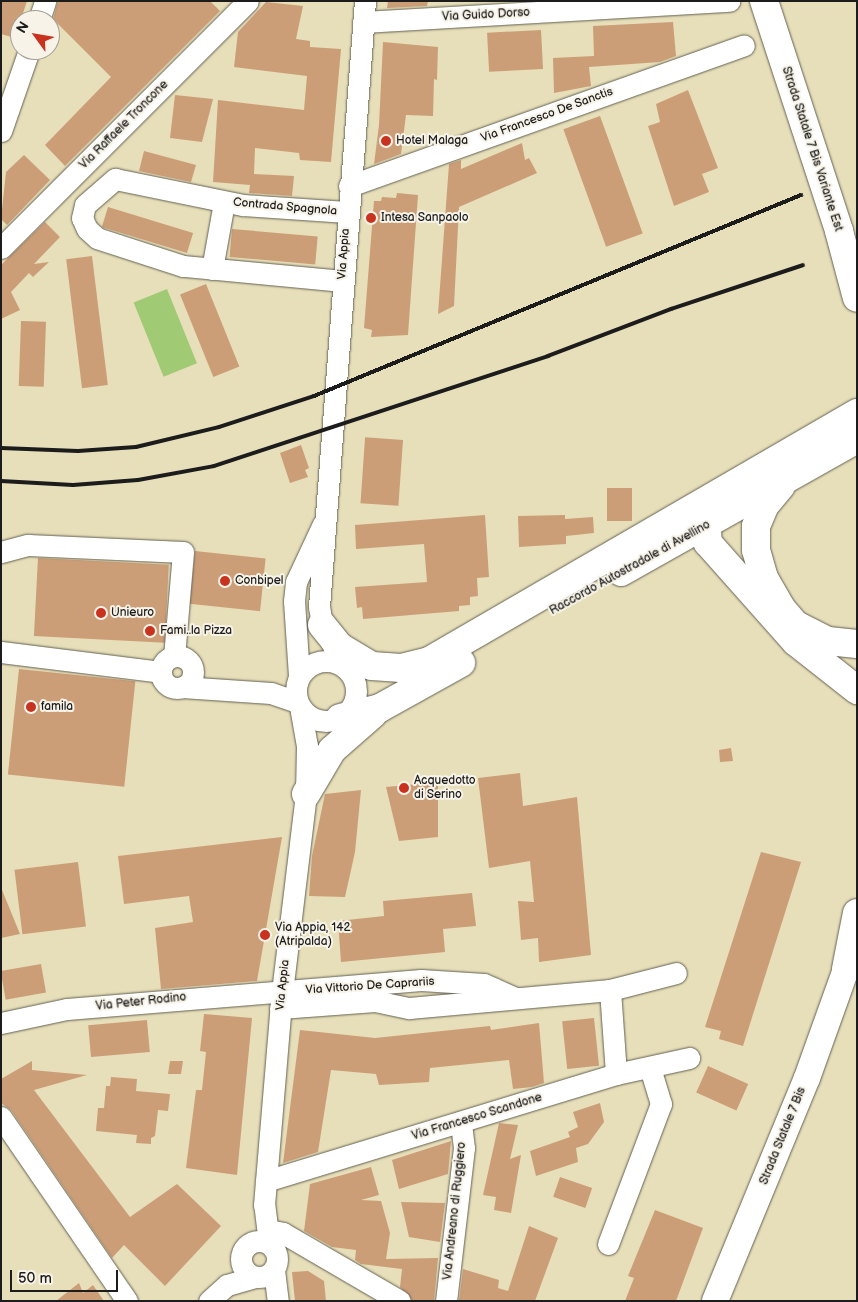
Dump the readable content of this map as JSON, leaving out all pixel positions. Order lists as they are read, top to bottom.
{
  "streets": {
    "highway": ["Strada Statale 7 Bis Variante Est", "Raccordo Autostradale di Avellino"],
    "main road": ["Strada Statale 7 Bis"],
    "street": [
      "Via Guido Dorso",
      "Via Francesco De Sanctis",
      "Via Raffaele Troncone",
      "Contrada Spagnola",
      "Via Appia",
      "Via Vittorio De Caprariis",
      "Via Peter Rodino",
      "Via Francesco Scandone",
      "Via Andreano di Ruggiero"
    ]
  },
  "crossings": [
    ["Via Guido Dorso", "Via Appia"],
    ["Via Francesco De Sanctis", "Via Appia"],
    ["Contrada Spagnola", "Via Appia"],
    ["Via Appia", "Via Vittorio De Caprariis"],
    ["Via Appia", "Via Peter Rodino"],
    ["Via Appia", "Via Francesco Scandone"],
    ["Via Vittorio De Caprariis", "Via Peter Rodino"],
    ["Via Francesco Scandone", "Via Andreano di Ruggiero"]
  ],
  "places": [
    "Hotel Malaga",
    "Intesa Sanpaolo",
    "Conbipel",
    "Unieuro",
    "Fami..la Pizza",
    "famila",
    "Acquedotto di Serino",
    "Via Appia, 142 (Atripalda)"
  ],
  "scale_bar": "50 m",
  "north": "top left"
}
